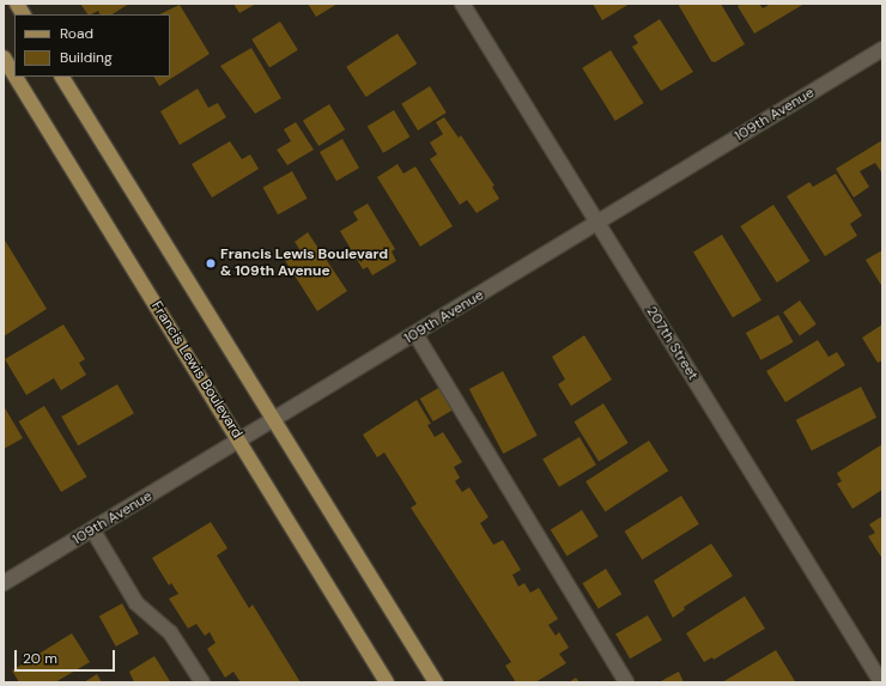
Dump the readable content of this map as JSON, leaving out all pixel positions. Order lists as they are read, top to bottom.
{
  "streets": {
    "main road": ["Francis Lewis Boulevard"],
    "street": ["109th Avenue", "207th Street"]
  },
  "crossings": [
    ["109th Avenue", "207th Street"],
    ["109th Avenue", "Francis Lewis Boulevard"]
  ],
  "places": ["Francis Lewis Boulevard & 109th Avenue"],
  "legend": ["Road", "Building"],
  "scale_bar": "20 m"
}
